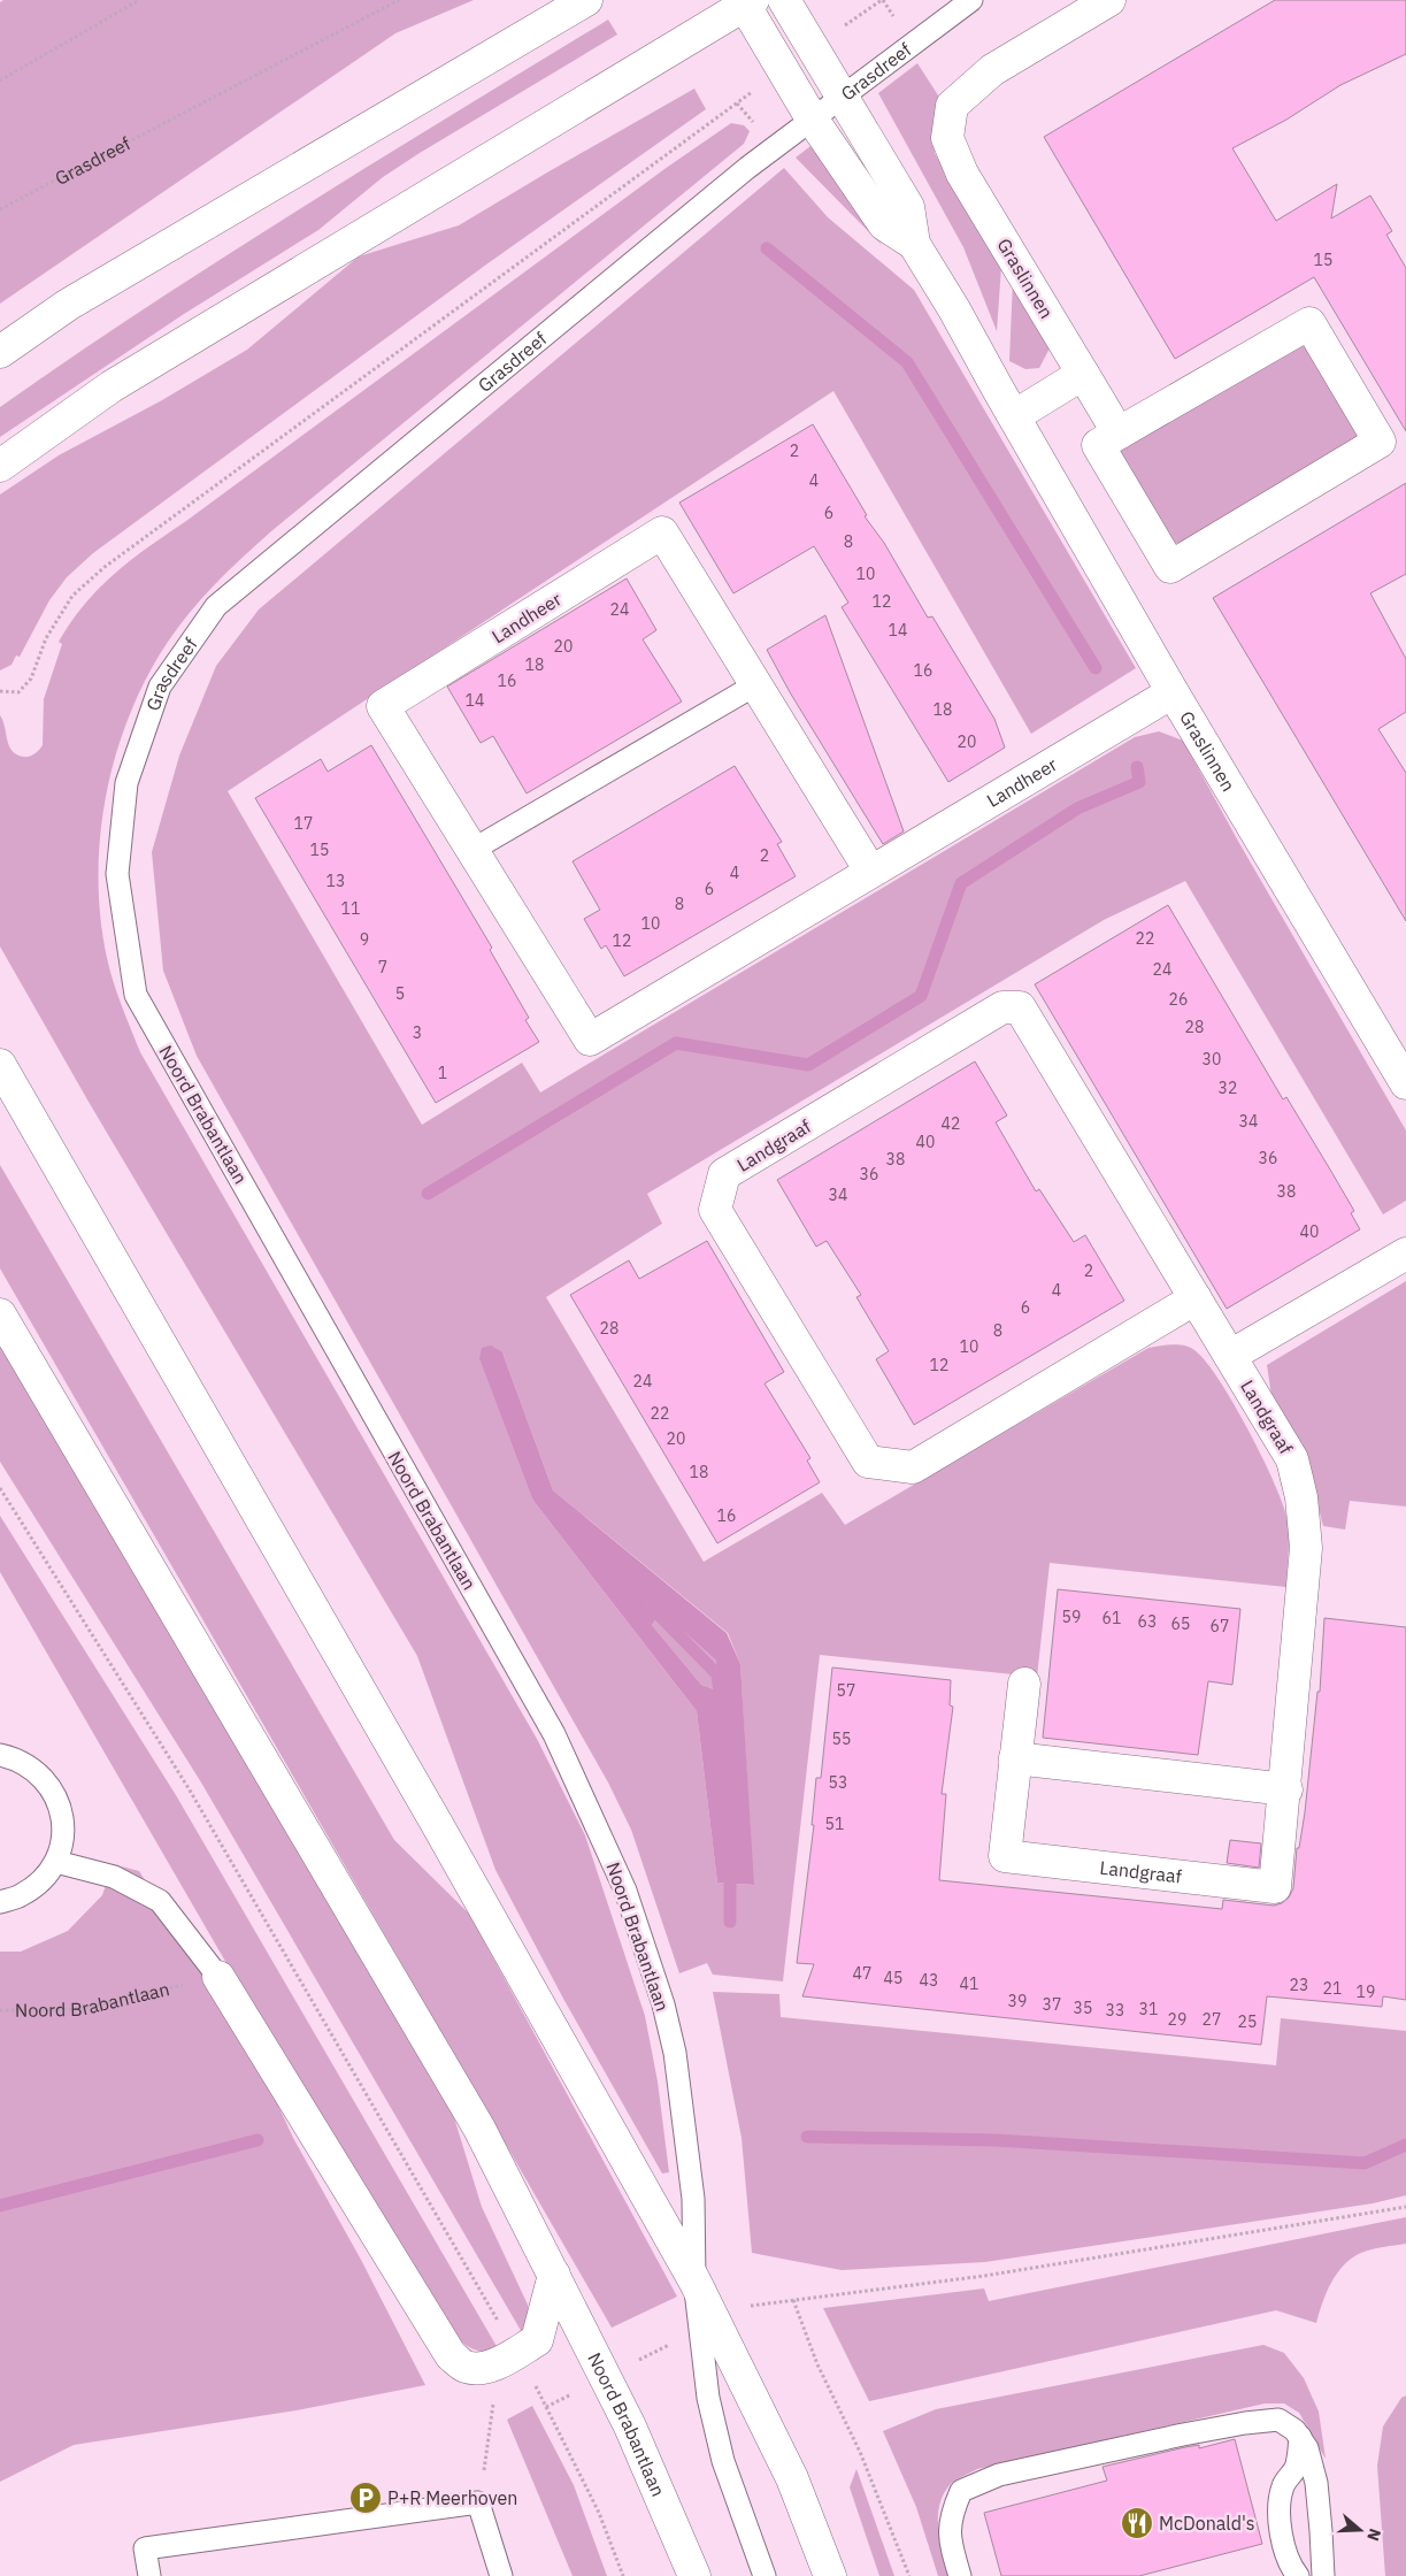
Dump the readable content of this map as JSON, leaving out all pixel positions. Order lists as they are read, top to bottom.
{
  "streets": {
    "street": [
      "Graslinnen",
      "Landheer",
      "Noord Brabantlaan",
      "Landgraaf"
    ],
    "lane": ["Grasdreef"]
  },
  "crossings": [
    ["Grasdreef", "Graslinnen"],
    ["Grasdreef", "Noord Brabantlaan"],
    ["Graslinnen", "Landheer"]
  ],
  "places": {
    "parking": ["P+R Meerhoven"],
    "restaurant": ["McDonald's"]
  },
  "house_numbers": [
    "15",
    "2",
    "4",
    "6",
    "8",
    "10",
    "12",
    "24",
    "14",
    "20",
    "18",
    "16",
    "16",
    "14",
    "18",
    "20",
    "17",
    "15",
    "2",
    "4",
    "13",
    "6",
    "8",
    "11",
    "10",
    "22",
    "9",
    "12",
    "7",
    "24",
    "5",
    "26",
    "28",
    "3",
    "30",
    "1",
    "32",
    "34",
    "42",
    "40",
    "36",
    "38",
    "36",
    "38",
    "34",
    "40",
    "2",
    "4",
    "6",
    "28",
    "8",
    "10",
    "12",
    "24",
    "22",
    "20",
    "18",
    "16",
    "59",
    "61",
    "63",
    "65",
    "67",
    "57",
    "55",
    "53",
    "51",
    "47",
    "45",
    "43",
    "41",
    "23",
    "21",
    "19",
    "39",
    "37",
    "35",
    "31",
    "33",
    "29",
    "27",
    "25"
  ],
  "north": "right"
}
